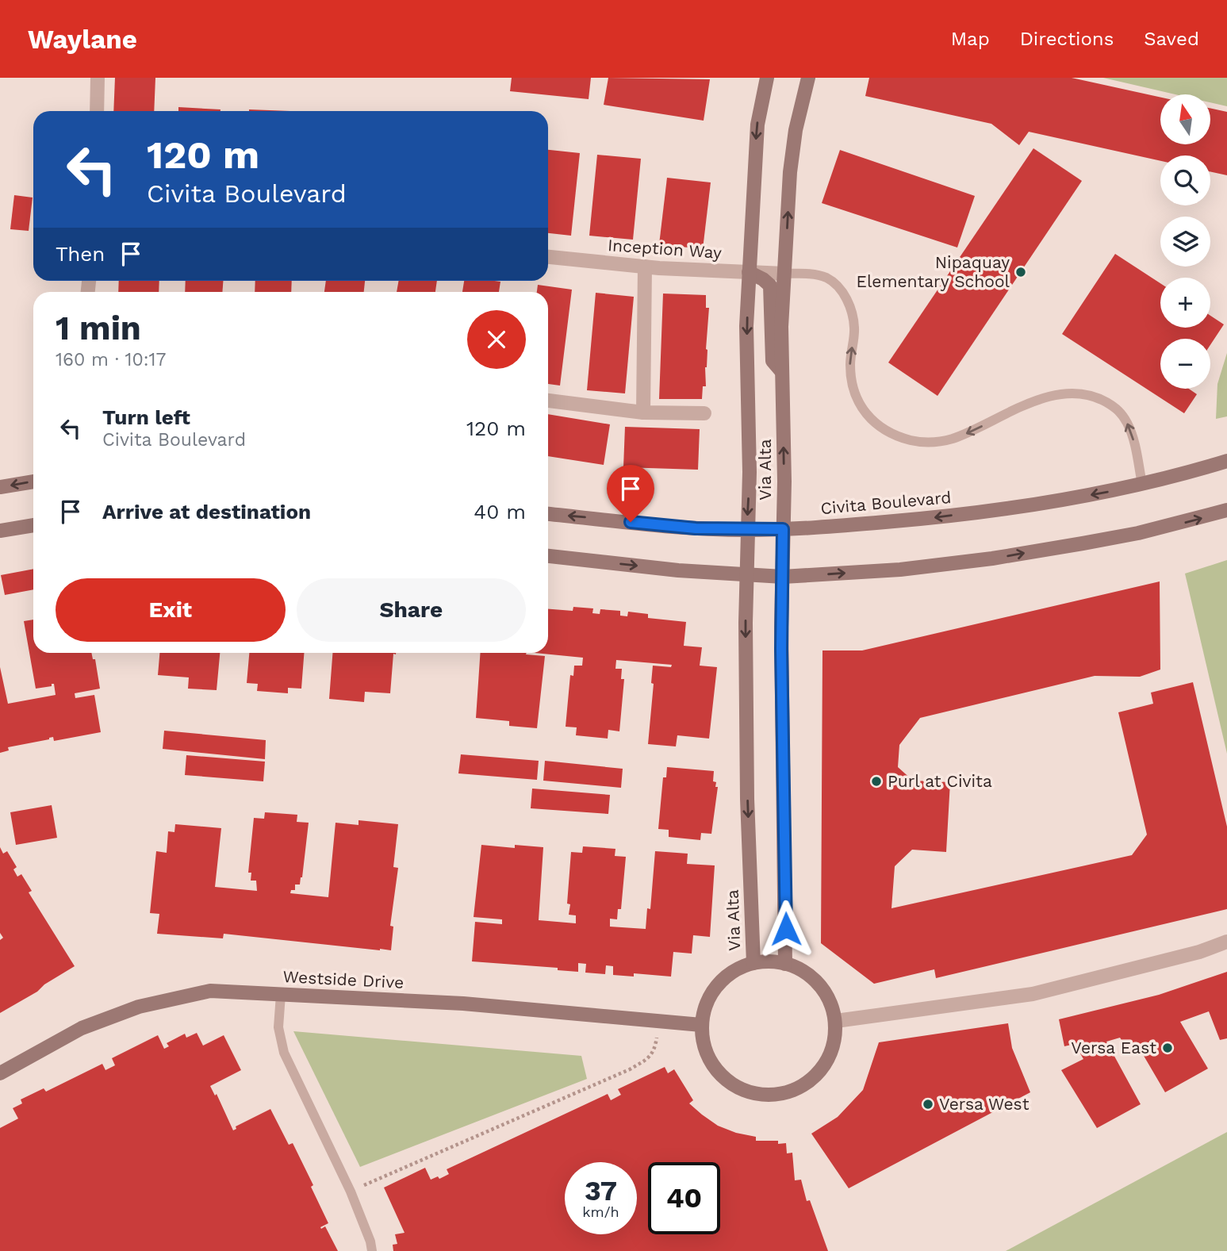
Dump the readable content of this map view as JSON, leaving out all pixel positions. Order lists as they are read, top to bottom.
{
  "streets": {
    "street": [
      "Inception Way",
      "Via Alta",
      "Civita Boulevard",
      "Westside Drive"
    ]
  },
  "crossings": [
    ["Inception Way", "Via Alta"],
    ["Via Alta", "Civita Boulevard"],
    ["Via Alta", "Westside Drive"]
  ],
  "places": [
    "Nipaquay Elementary School",
    "Purl at Civita",
    "Versa East",
    "Versa West"
  ],
  "north": "top",
  "page": {
    "header": "Waylane",
    "nav": ["Map", "Directions", "Saved"],
    "map_buttons": ["+", "−"],
    "turn": ["120 m", "Civita Boulevard"],
    "then": "Then",
    "heading": ["1 min", "160 m · 10:17"],
    "list": [
      {
        "name": "Turn left",
        "note": "Civita Boulevard",
        "value": "120 m"
      },
      {
        "name": "Arrive at destination",
        "value": "40 m"
      }
    ],
    "buttons": ["Exit", "Share"],
    "speed": "37 km/h",
    "limit": "40"
  }
}
